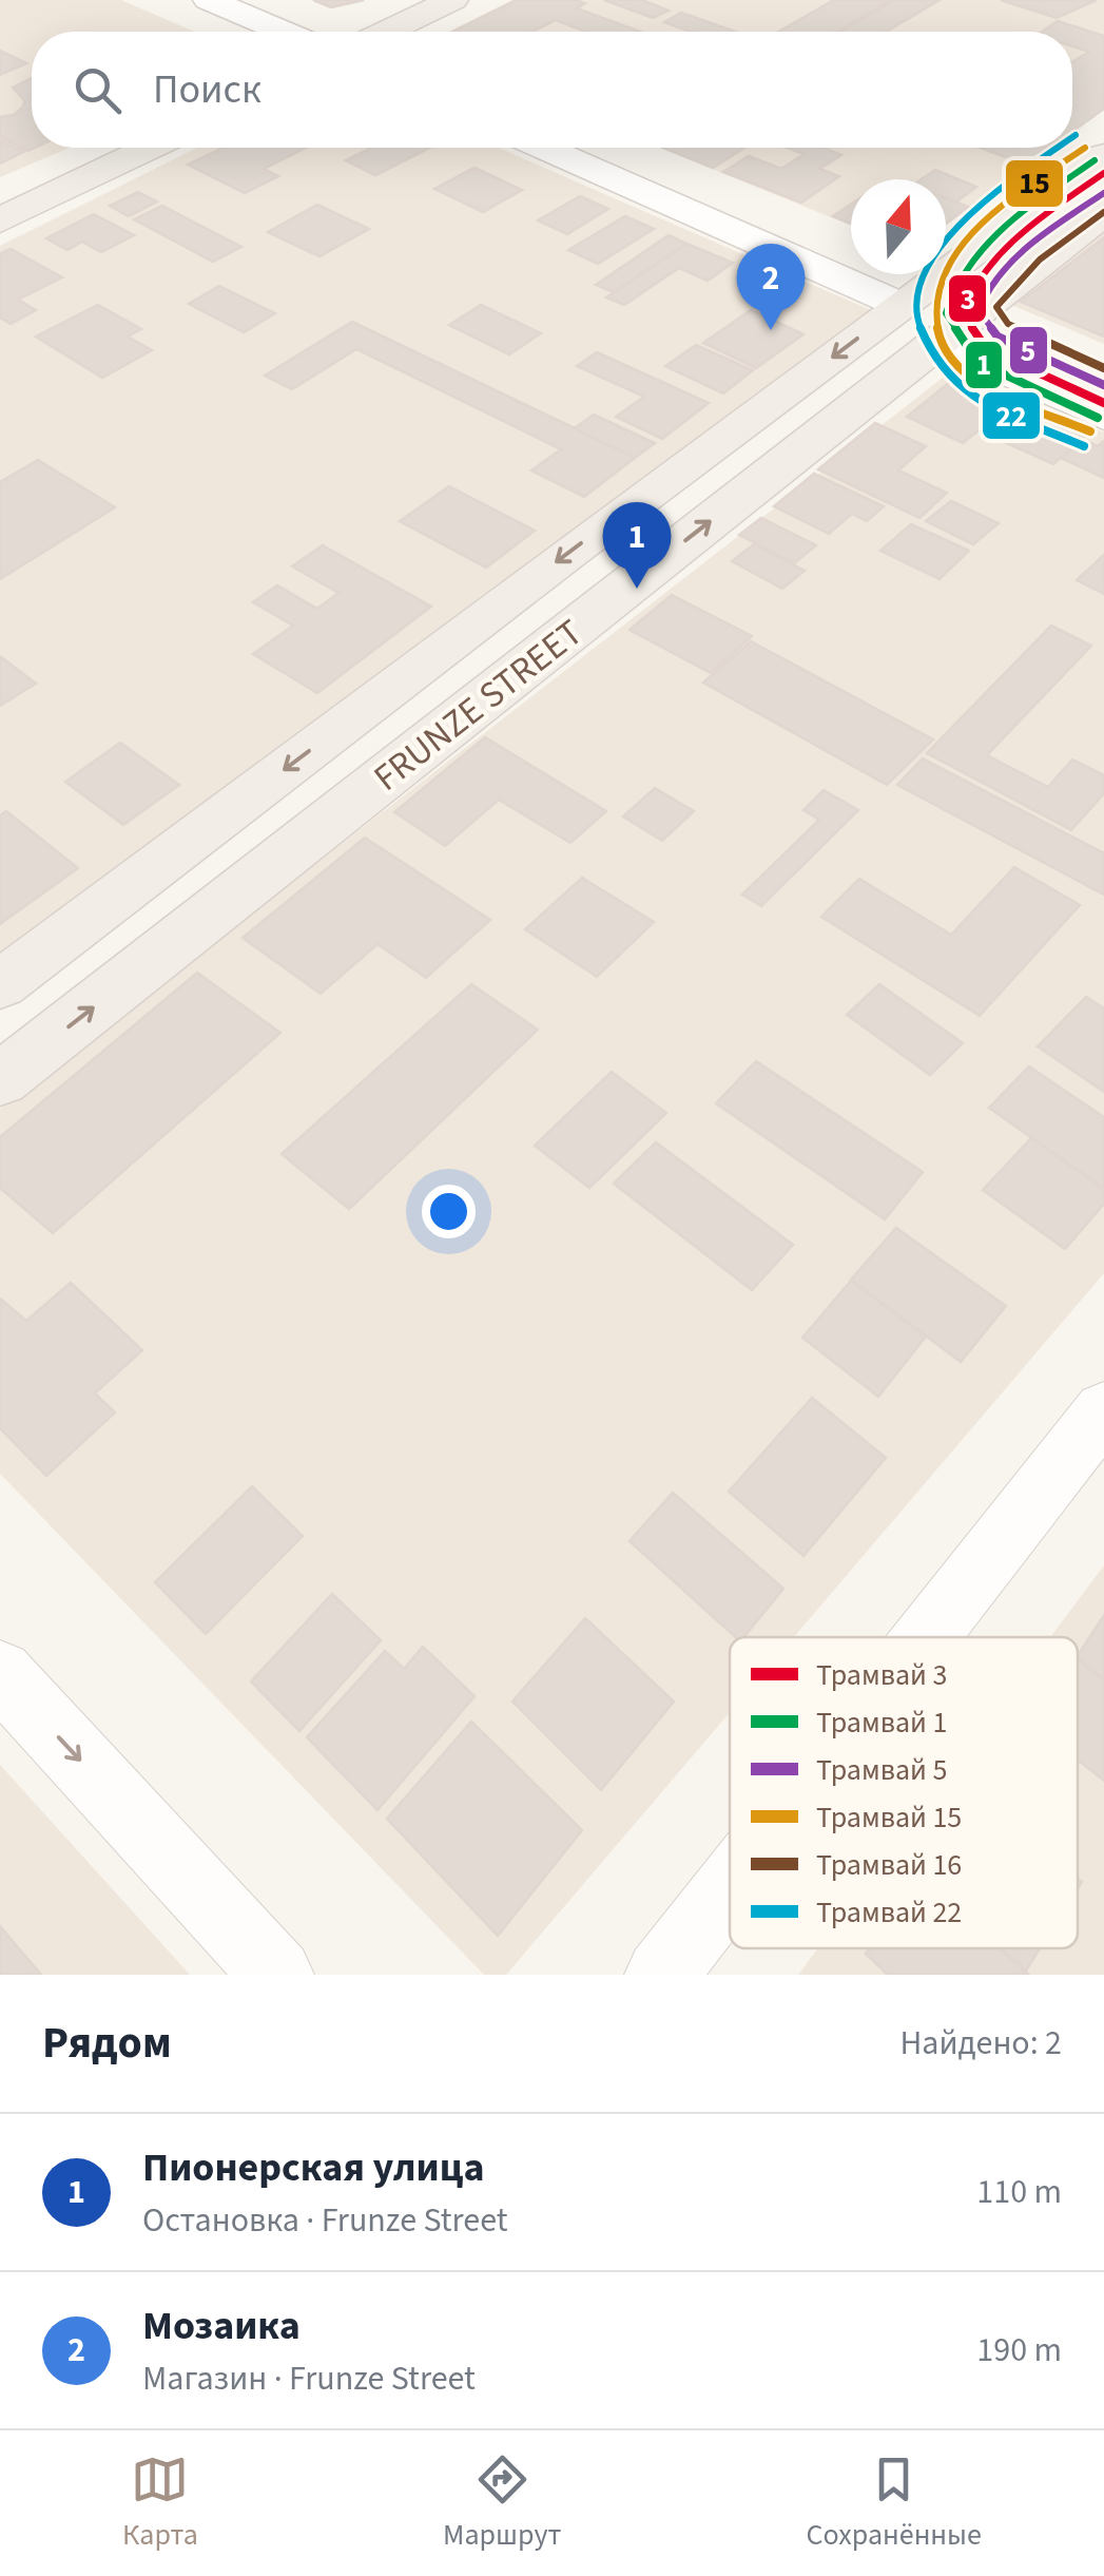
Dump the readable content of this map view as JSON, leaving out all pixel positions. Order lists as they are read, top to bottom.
{
  "streets": {
    "main road": ["FRUNZE STREET"]
  },
  "lines": [
    "tram line 22",
    "tram line 15",
    "tram line 1",
    "tram line 3",
    "tram line 5",
    "tram line 16"
  ],
  "legend": [
    "Трамвай 3",
    "Трамвай 1",
    "Трамвай 5",
    "Трамвай 15",
    "Трамвай 16",
    "Трамвай 22"
  ],
  "north": "top",
  "page": {
    "search": "Поиск",
    "pins": ["2", "1"],
    "heading": ["Рядом", "Найдено: 2"],
    "list": [
      {
        "mark": "1",
        "name": "Пионерская улица",
        "note": "Остановка · Frunze Street",
        "value": "110 m"
      },
      {
        "mark": "2",
        "name": "Мозаика",
        "note": "Магазин · Frunze Street",
        "value": "190 m"
      }
    ],
    "nav": ["Карта", "Маршрут", "Сохранённые"]
  }
}
